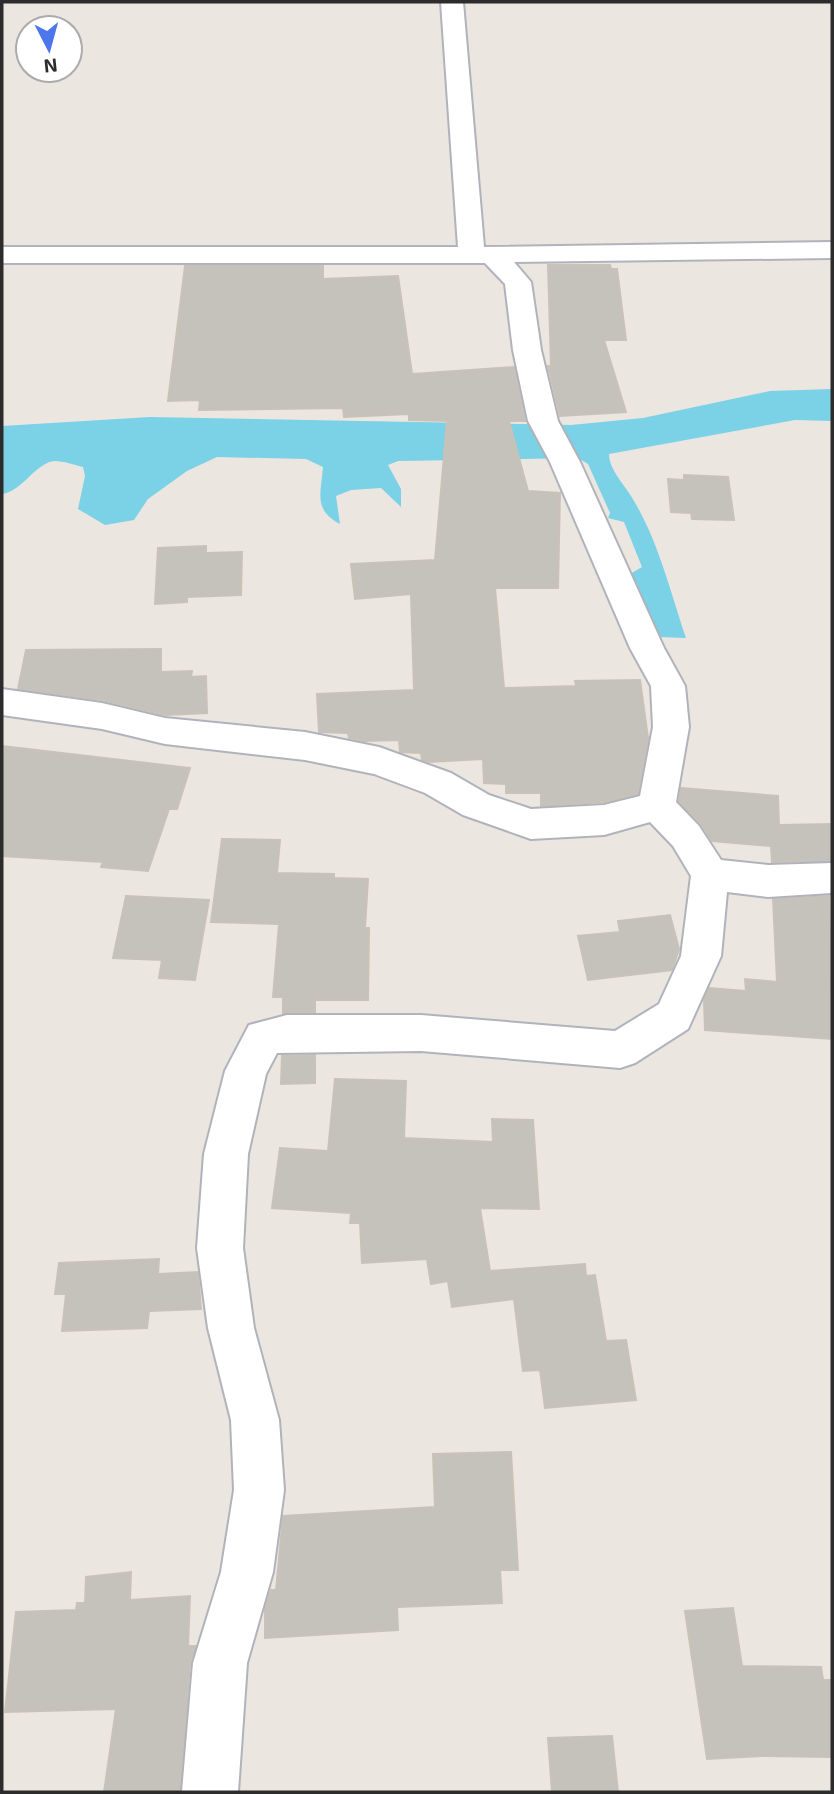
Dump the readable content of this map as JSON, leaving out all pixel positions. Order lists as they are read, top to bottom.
{
  "north": "bottom"
}
